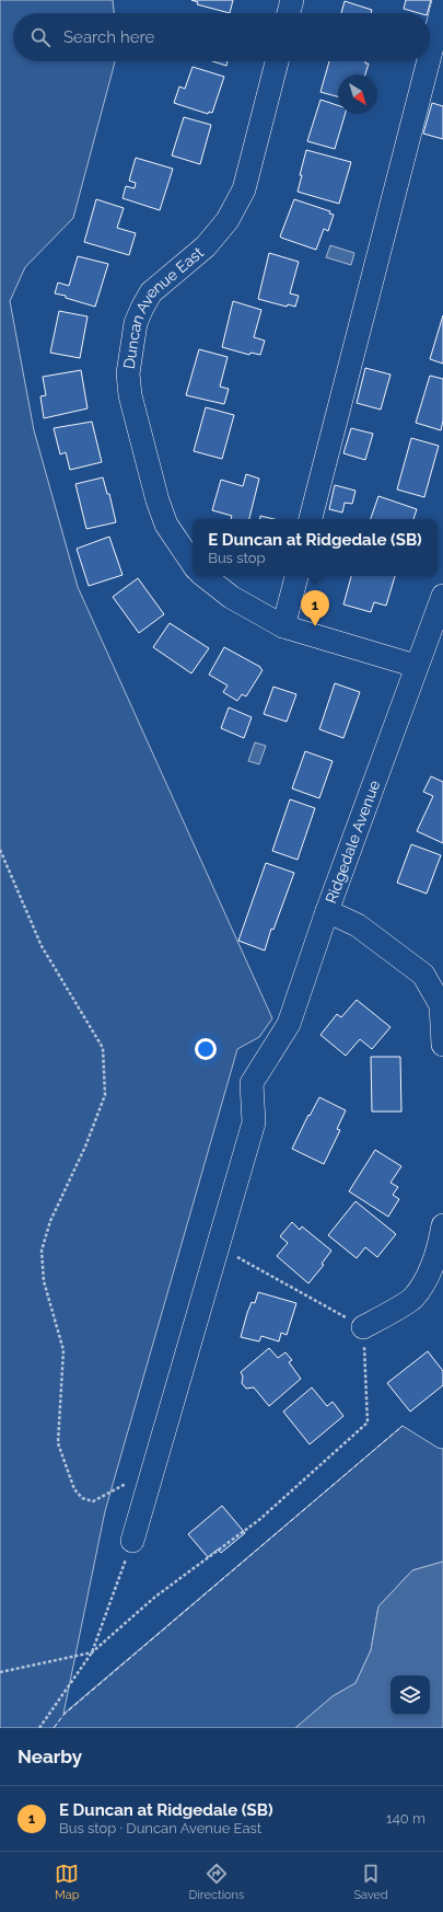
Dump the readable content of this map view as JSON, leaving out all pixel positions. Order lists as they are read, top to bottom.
{
  "streets": {
    "street": ["Duncan Avenue East", "Ridgedale Avenue"]
  },
  "north": "bottom right",
  "page": {
    "search": "Search here",
    "popup": ["E Duncan at Ridgedale (SB)", "Bus stop"],
    "pins": "1",
    "heading": "Nearby",
    "list": [
      {
        "mark": "1",
        "name": "E Duncan at Ridgedale (SB)",
        "note": "Bus stop · Duncan Avenue East",
        "value": "140 m"
      }
    ],
    "nav": ["Map", "Directions", "Saved"]
  }
}
